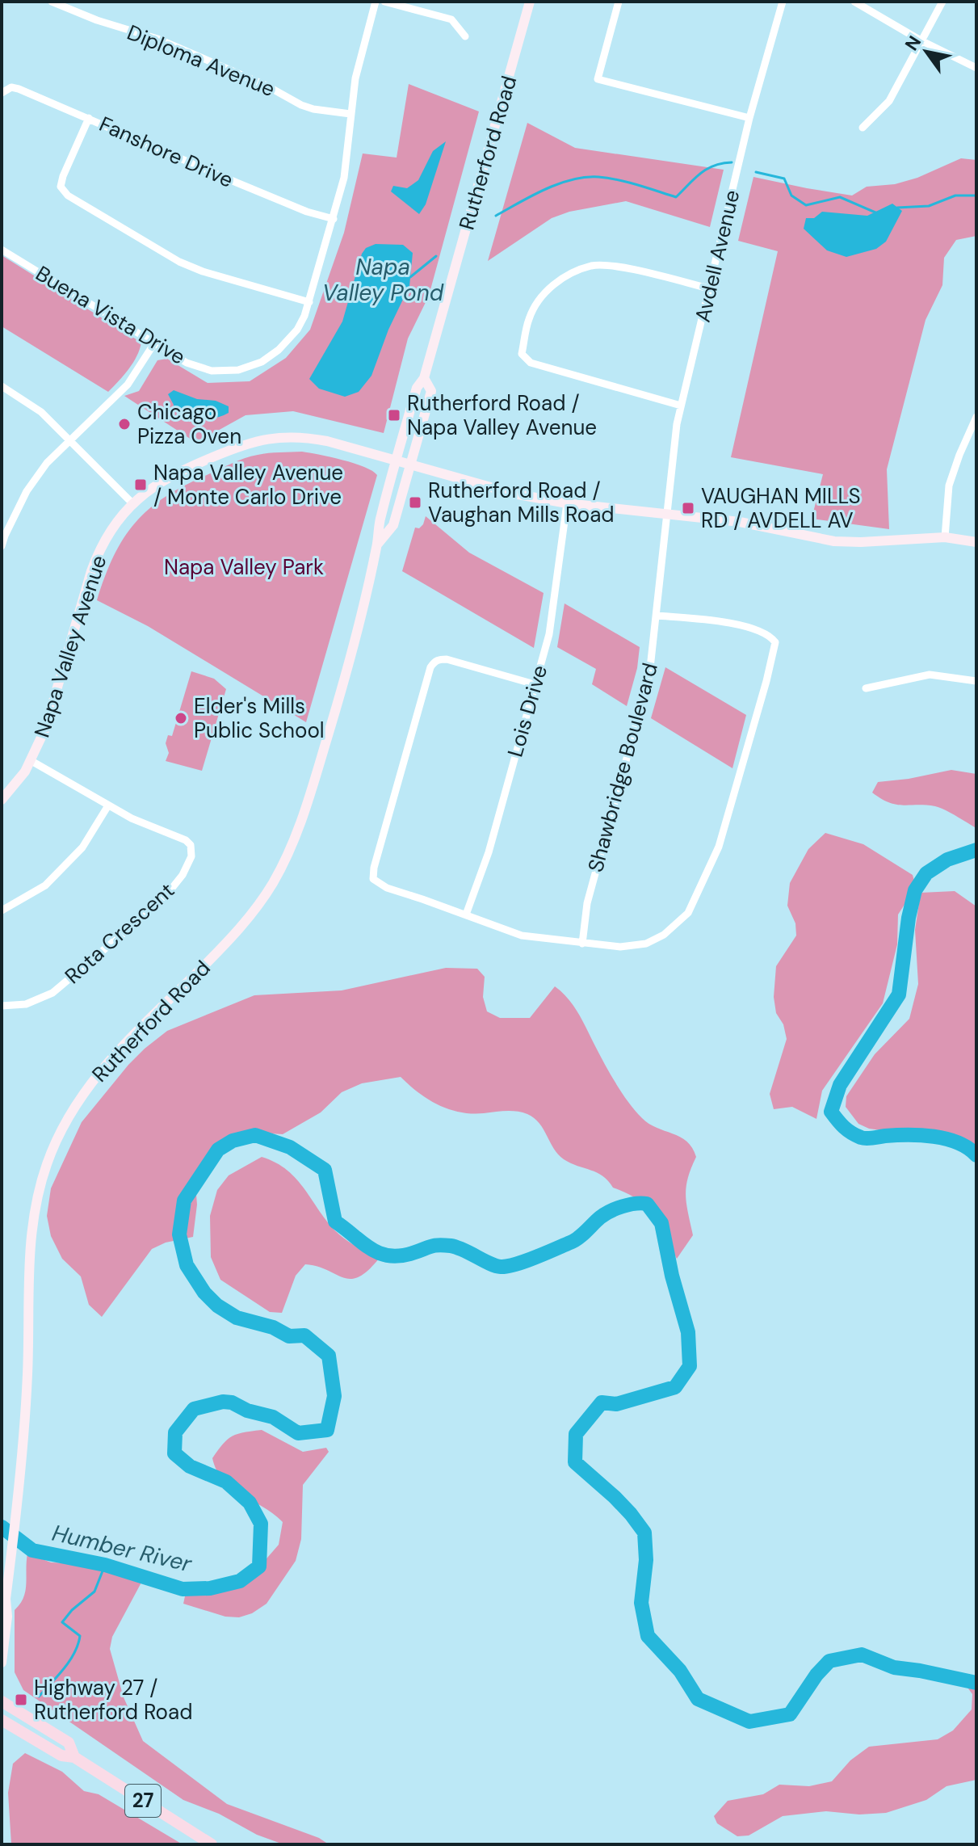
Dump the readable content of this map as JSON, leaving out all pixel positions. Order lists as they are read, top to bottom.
{
  "streets": {
    "main road": ["Rutherford Road", "Napa Valley Avenue", "27"],
    "street": [
      "Diploma Avenue",
      "Fanshore Drive",
      "Avdell Avenue",
      "Buena Vista Drive",
      "Lois Drive",
      "Shawbridge Boulevard",
      "Rota Crescent"
    ]
  },
  "crossings": [
    ["Diploma Avenue", "Buena Vista Drive"],
    ["Fanshore Drive", "Buena Vista Drive"],
    ["Rutherford Road", "Napa Valley Avenue"],
    ["Avdell Avenue", "Napa Valley Avenue"],
    ["Avdell Avenue", "Shawbridge Boulevard"],
    ["Napa Valley Avenue", "Lois Drive"],
    ["Napa Valley Avenue", "Shawbridge Boulevard"],
    ["Napa Valley Avenue", "Rota Crescent"]
  ],
  "water": ["Napa Valley Pond", "Humber River"],
  "parks": ["Napa Valley Park"],
  "places": {
    "transit": [
      "Rutherford Road / Napa Valley Avenue",
      "Napa Valley Avenue / Monte Carlo Drive",
      "Rutherford Road / Vaughan Mills Road",
      "VAUGHAN MILLS RD / AVDELL AV",
      "Highway 27 / Rutherford Road"
    ],
    "other": ["Chicago Pizza Oven", "Elder's Mills Public School"]
  },
  "north": "top left"
}
